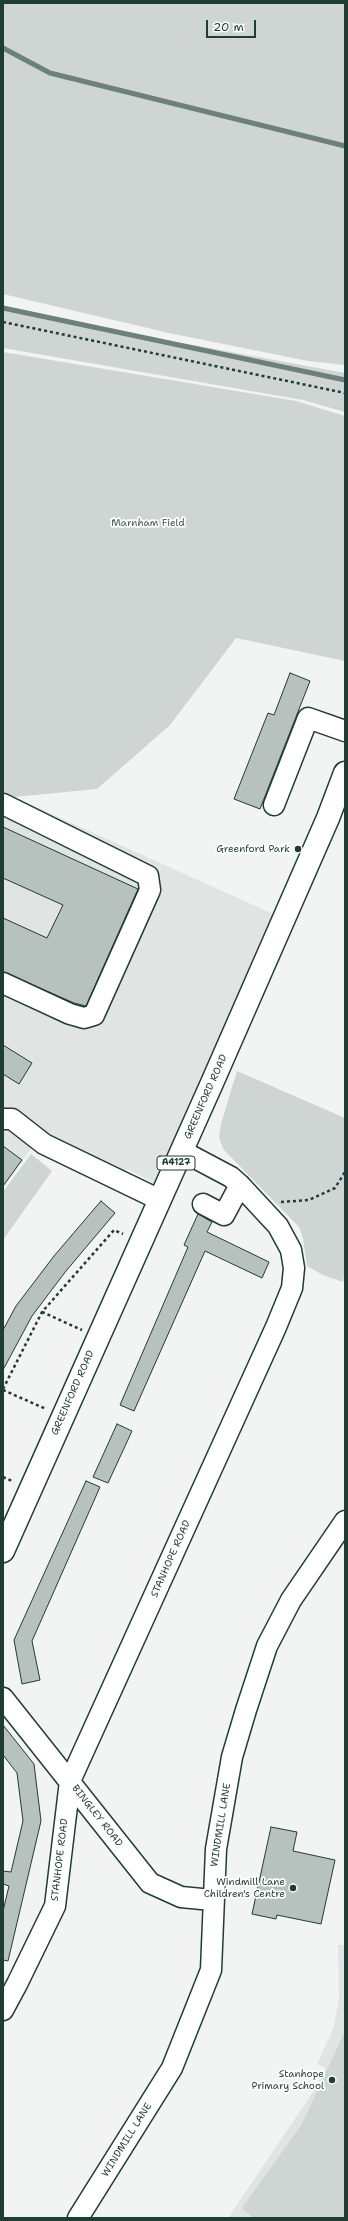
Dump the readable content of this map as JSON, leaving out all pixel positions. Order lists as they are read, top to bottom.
{
  "streets": {
    "main road": ["GREENFORD ROAD", "A4127"],
    "street": ["STANHOPE ROAD", "BINGLEY ROAD", "WINDMILL LANE"]
  },
  "crossings": [
    ["GREENFORD ROAD", "STANHOPE ROAD"],
    ["STANHOPE ROAD", "BINGLEY ROAD"],
    ["BINGLEY ROAD", "WINDMILL LANE"]
  ],
  "parks": ["Marnham Field"],
  "places": ["Greenford Park", "Windmill Lane Children's Centre", "Stanhope Primary School"],
  "scale_bar": "20 m"
}
